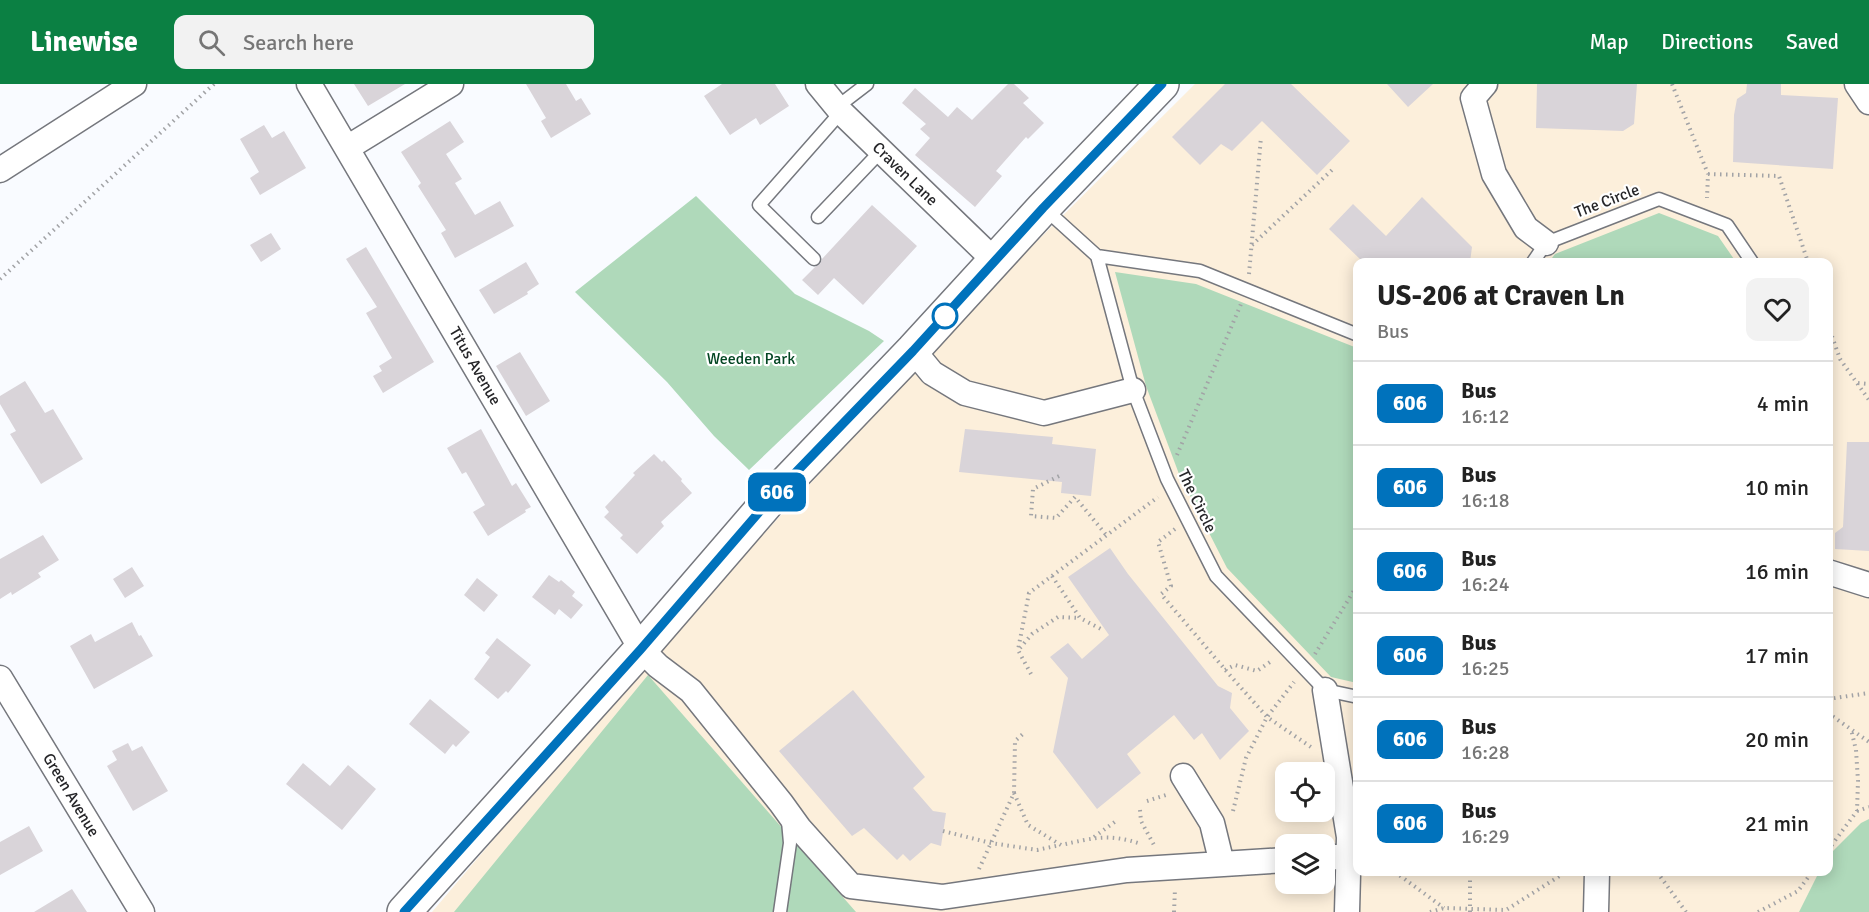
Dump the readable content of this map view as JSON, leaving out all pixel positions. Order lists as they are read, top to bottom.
{
  "streets": {
    "street": ["Craven Lane", "Titus Avenue", "Green Avenue"],
    "lane": ["The Circle"]
  },
  "parks": ["Weeden Park"],
  "lines": ["bus line 606"],
  "page": {
    "header": "Linewise",
    "search": "Search here",
    "nav": ["Map", "Directions", "Saved"],
    "on_map": "606",
    "heading": ["US-206 at Craven Ln", "Bus"],
    "list": [
      {
        "mark": "606",
        "name": "Bus",
        "note": "16:12",
        "value": "4 min"
      },
      {
        "mark": "606",
        "name": "Bus",
        "note": "16:18",
        "value": "10 min"
      },
      {
        "mark": "606",
        "name": "Bus",
        "note": "16:24",
        "value": "16 min"
      },
      {
        "mark": "606",
        "name": "Bus",
        "note": "16:25",
        "value": "17 min"
      },
      {
        "mark": "606",
        "name": "Bus",
        "note": "16:28",
        "value": "20 min"
      },
      {
        "mark": "606",
        "name": "Bus",
        "note": "16:29",
        "value": "21 min"
      }
    ]
  }
}
